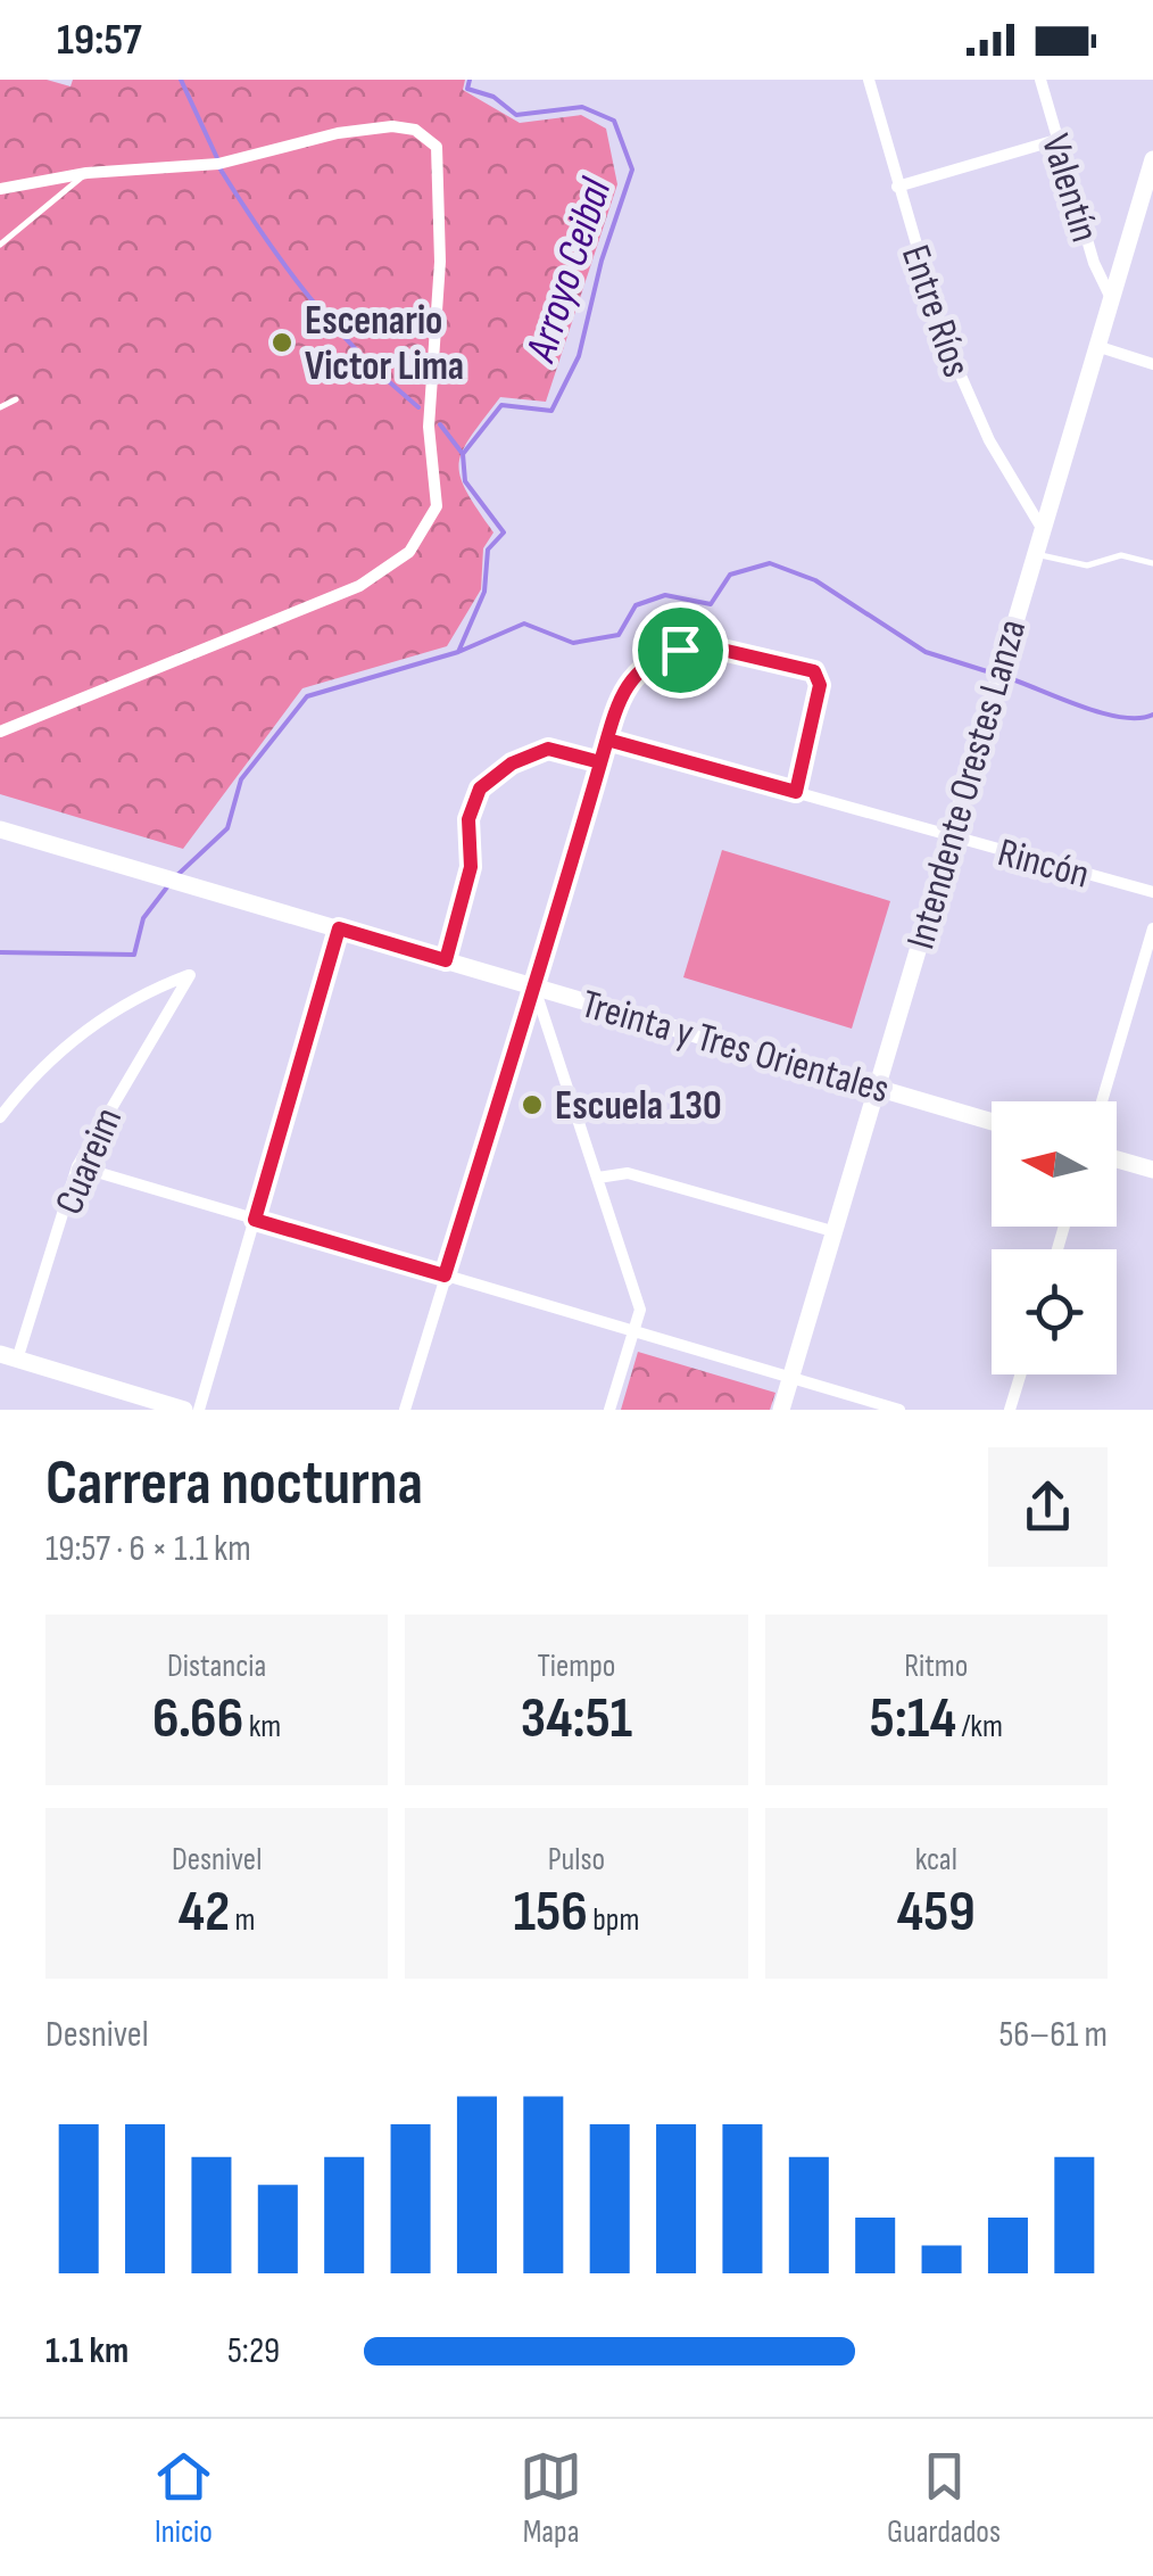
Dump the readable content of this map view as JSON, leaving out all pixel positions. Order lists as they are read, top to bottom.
{
  "streets": {
    "street": [
      "Valentín",
      "Entre Ríos",
      "Intendente Orestes Lanza",
      "Rincón",
      "Treinta y Tres Orientales",
      "Cuareim"
    ]
  },
  "crossings": [
    ["Valentín", "Intendente Orestes Lanza"],
    ["Entre Ríos", "Intendente Orestes Lanza"],
    ["Intendente Orestes Lanza", "Rincón"],
    ["Intendente Orestes Lanza", "Treinta y Tres Orientales"]
  ],
  "water": ["Arroyo Ceibal"],
  "places": ["Escenario Victor Lima", "Escuela 130"],
  "north": "left",
  "page": {
    "status": "19:57",
    "heading": ["Carrera nocturna", "19:57 · 6 × 1.1 km"],
    "stats": [
      ["Distancia", "6.66 km"],
      ["Tiempo", "34:51"],
      ["Ritmo", "5:14 /km"],
      ["Desnivel", "42 m"],
      ["Pulso", "156 bpm"],
      ["kcal", "459"]
    ],
    "chart": ["Desnivel", "56–61 m"],
    "list": [
      {
        "name": "1.1 km",
        "note": "5:29"
      }
    ],
    "tabs": ["Inicio", "Mapa", "Guardados"]
  }
}
